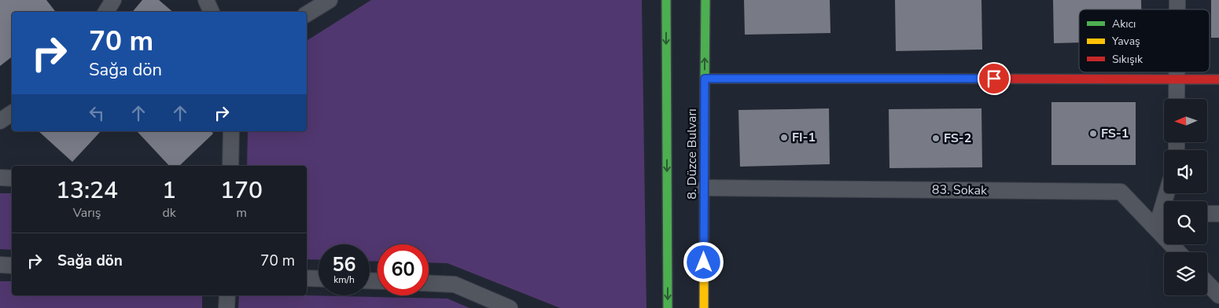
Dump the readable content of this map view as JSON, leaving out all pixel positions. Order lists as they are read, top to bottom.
{
  "streets": {
    "main road": ["8. Düzce Bulvarı"],
    "street": ["83. Sokak"]
  },
  "crossings": [
    ["8. Düzce Bulvarı", "83. Sokak"]
  ],
  "places": ["FS-1", "FI-1", "FS-2"],
  "legend": ["Akıcı", "Yavaş", "Sıkışık"],
  "north": "left",
  "page": {
    "turn": ["70 m", "Sağa dön"],
    "eta": [
      "13:24",
      "Varış",
      "1",
      "dk",
      "170",
      "m"
    ],
    "list": [
      {
        "name": "Sağa dön",
        "value": "70 m"
      }
    ],
    "speed": "56 km/h",
    "limit": "60"
  }
}
